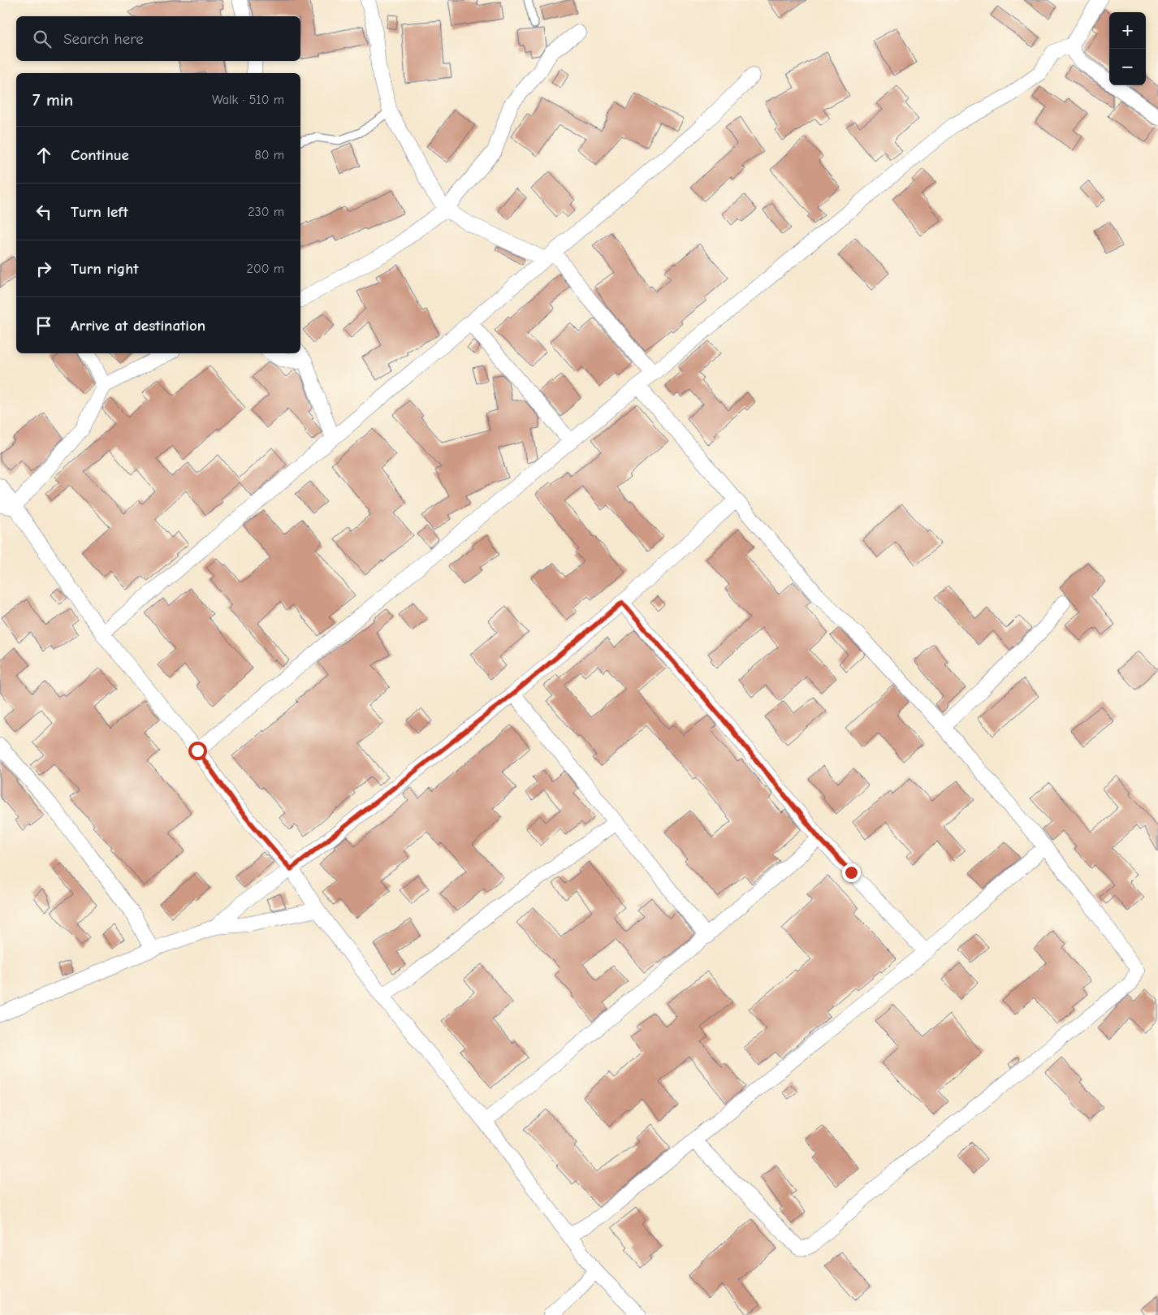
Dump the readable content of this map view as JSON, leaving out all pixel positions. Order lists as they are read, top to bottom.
{
  "page": {
    "map_buttons": ["+", "−"],
    "search": "Search here",
    "heading": ["7 min", "Walk · 510 m"],
    "list": [
      ["Continue", "80 m"],
      ["Turn left", "230 m"],
      ["Turn right", "200 m"],
      "Arrive at destination"
    ]
  }
}
